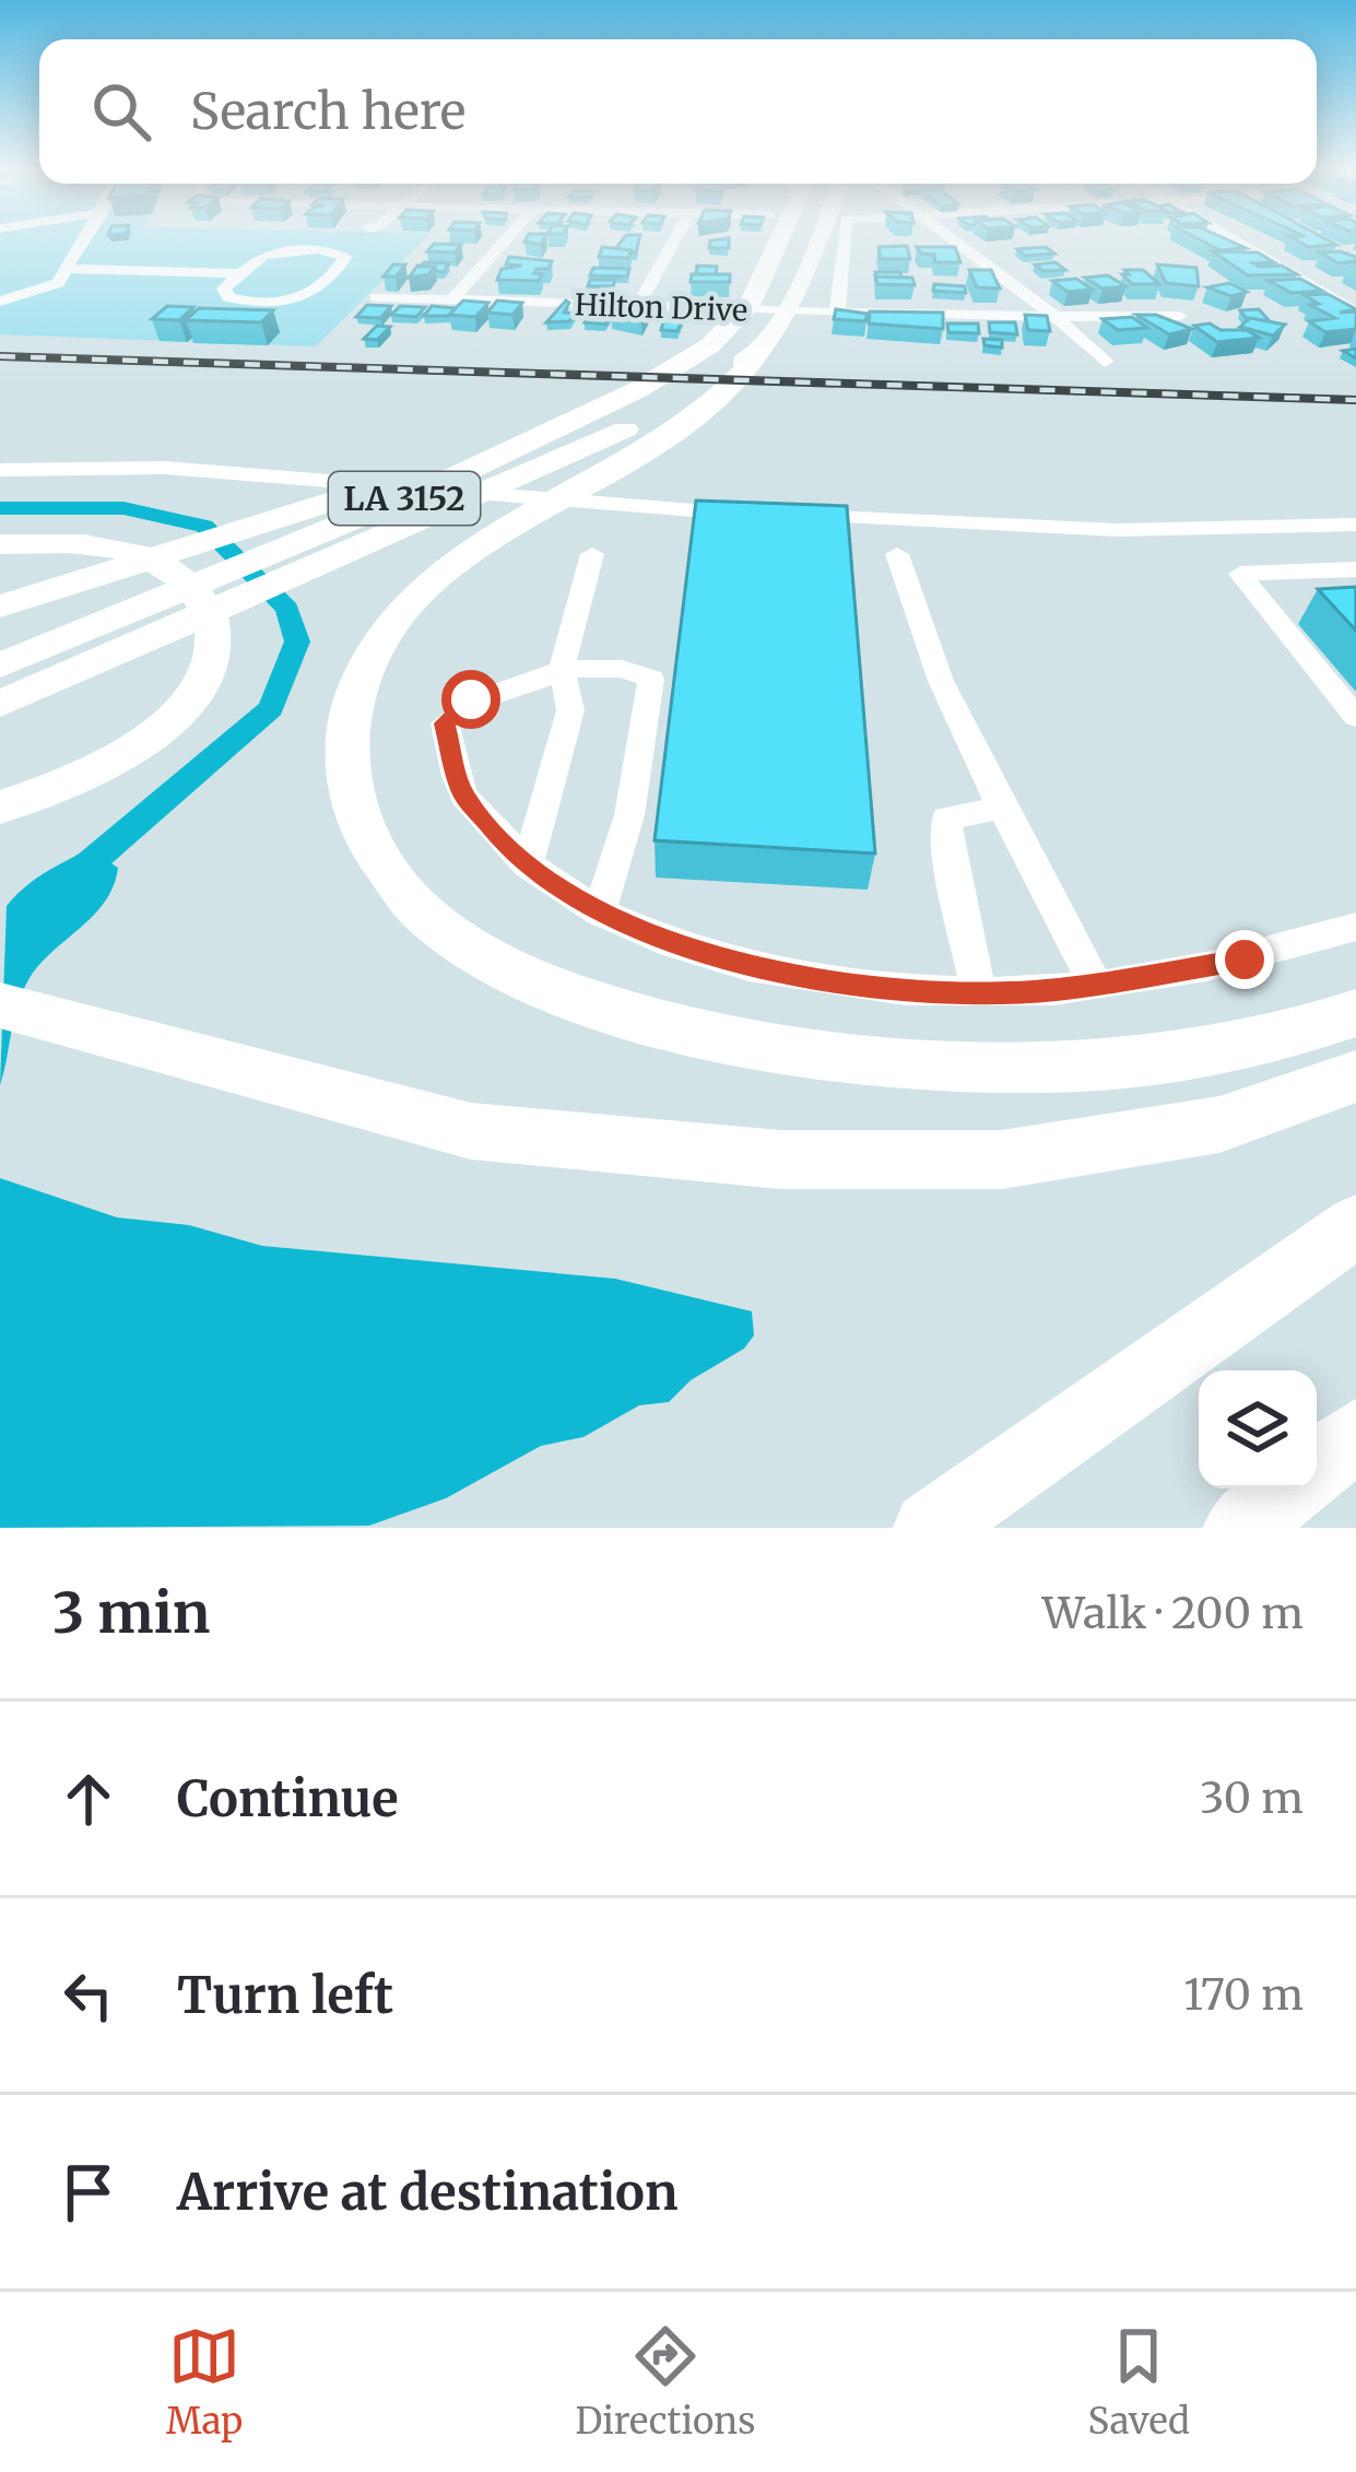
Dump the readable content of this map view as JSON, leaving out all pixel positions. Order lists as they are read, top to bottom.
{
  "streets": {
    "highway": ["LA 3152"],
    "street": ["Hilton Drive"]
  },
  "page": {
    "search": "Search here",
    "heading": ["3 min", "Walk · 200 m"],
    "list": [
      ["Continue", "30 m"],
      ["Turn left", "170 m"],
      "Arrive at destination"
    ],
    "nav": ["Map", "Directions", "Saved"]
  }
}
